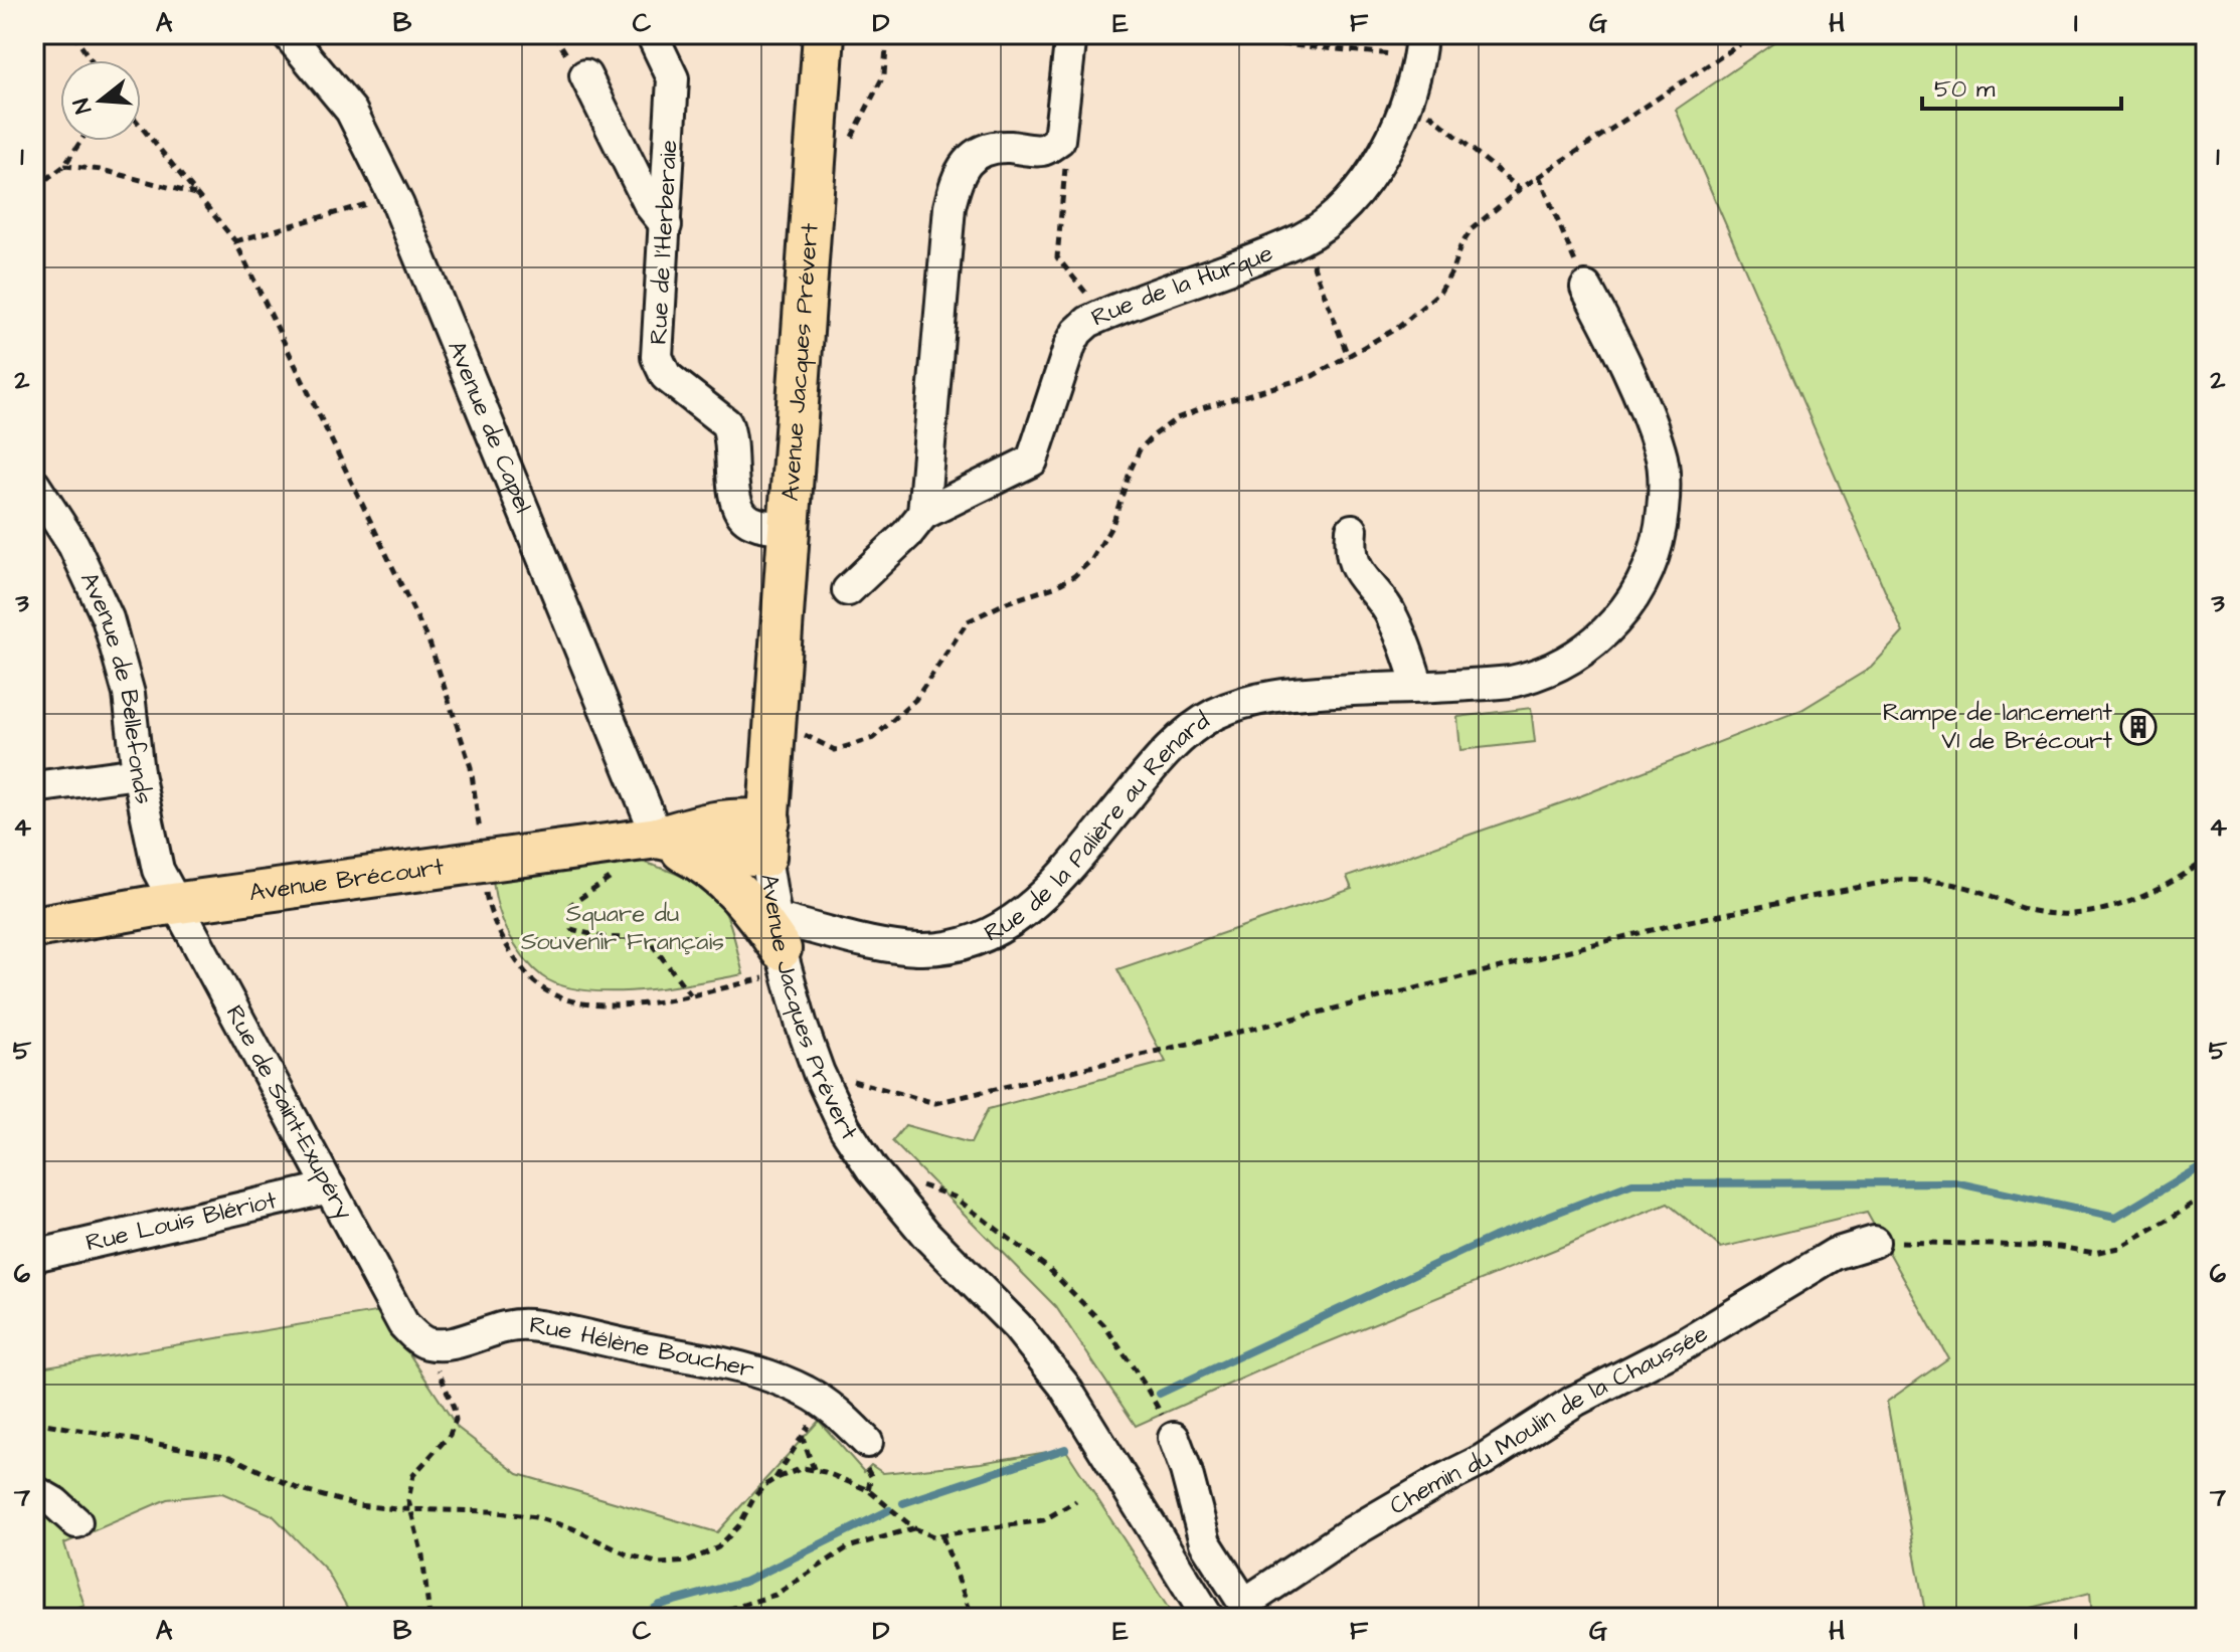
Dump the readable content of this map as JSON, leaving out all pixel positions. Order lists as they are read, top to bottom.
{
  "streets": {
    "main road": ["Avenue Jacques Prévert", "Avenue Brécourt"],
    "street": [
      "Rue de l'Herberaie",
      "Rue de la Hurque",
      "Avenue de Capel",
      "Avenue de Bellefonds",
      "Rue de la Palière au Renard",
      "Rue de Saint-Exupéry",
      "Rue Louis Blériot",
      "Rue Hélène Boucher",
      "Chemin du Moulin de la Chaussée"
    ]
  },
  "crossings": [
    ["Rue de l'Herberaie", "Avenue Jacques Prévert"],
    ["Avenue Jacques Prévert", "Rue de la Palière au Renard"],
    ["Avenue Jacques Prévert", "Avenue Brécourt"],
    ["Avenue de Capel", "Avenue Brécourt"],
    ["Avenue de Bellefonds", "Avenue Brécourt"],
    ["Avenue de Bellefonds", "Rue de Saint-Exupéry"],
    ["Avenue Brécourt", "Rue de Saint-Exupéry"],
    ["Rue de Saint-Exupéry", "Rue Louis Blériot"],
    ["Rue de Saint-Exupéry", "Rue Hélène Boucher"]
  ],
  "parks": ["Square du Souvenir Français"],
  "places": {
    "building": ["Rampe de lancement V1 de Brécourt"]
  },
  "scale_bar": "50 m",
  "north": "left",
  "grid": {
    "columns": [
      "A",
      "B",
      "C",
      "D",
      "E",
      "F",
      "G",
      "H",
      "I"
    ],
    "rows": [
      "1",
      "2",
      "3",
      "4",
      "5",
      "6",
      "7"
    ]
  }
}
